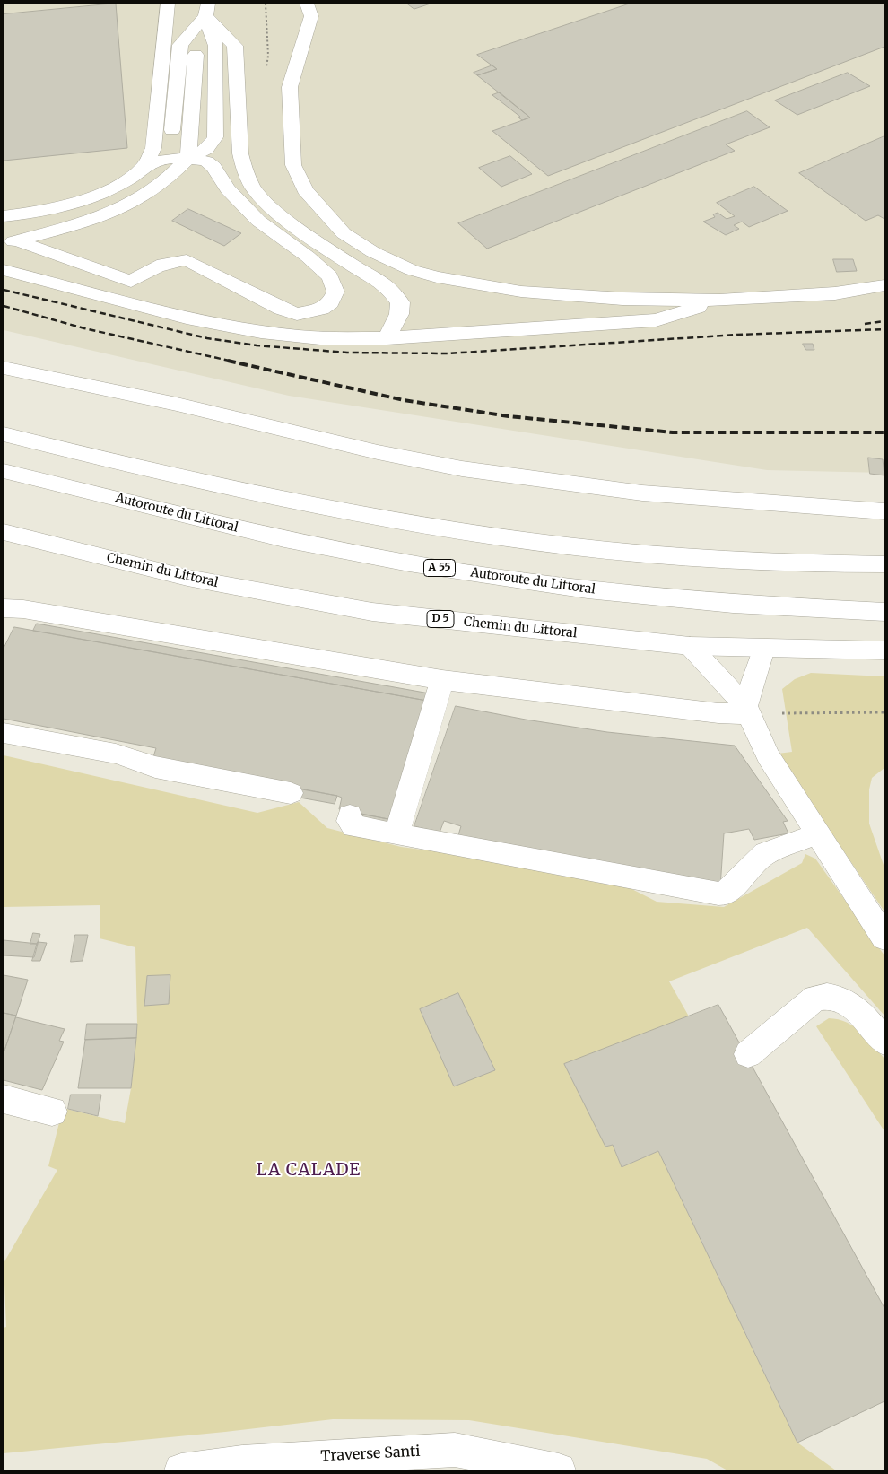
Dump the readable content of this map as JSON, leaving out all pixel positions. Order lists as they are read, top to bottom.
{
  "streets": {
    "main road": [
      "Autoroute du Littoral",
      "A 55",
      "Chemin du Littoral",
      "D 5",
      "Traverse Santi"
    ]
  },
  "districts": ["LA CALADE"]
}
